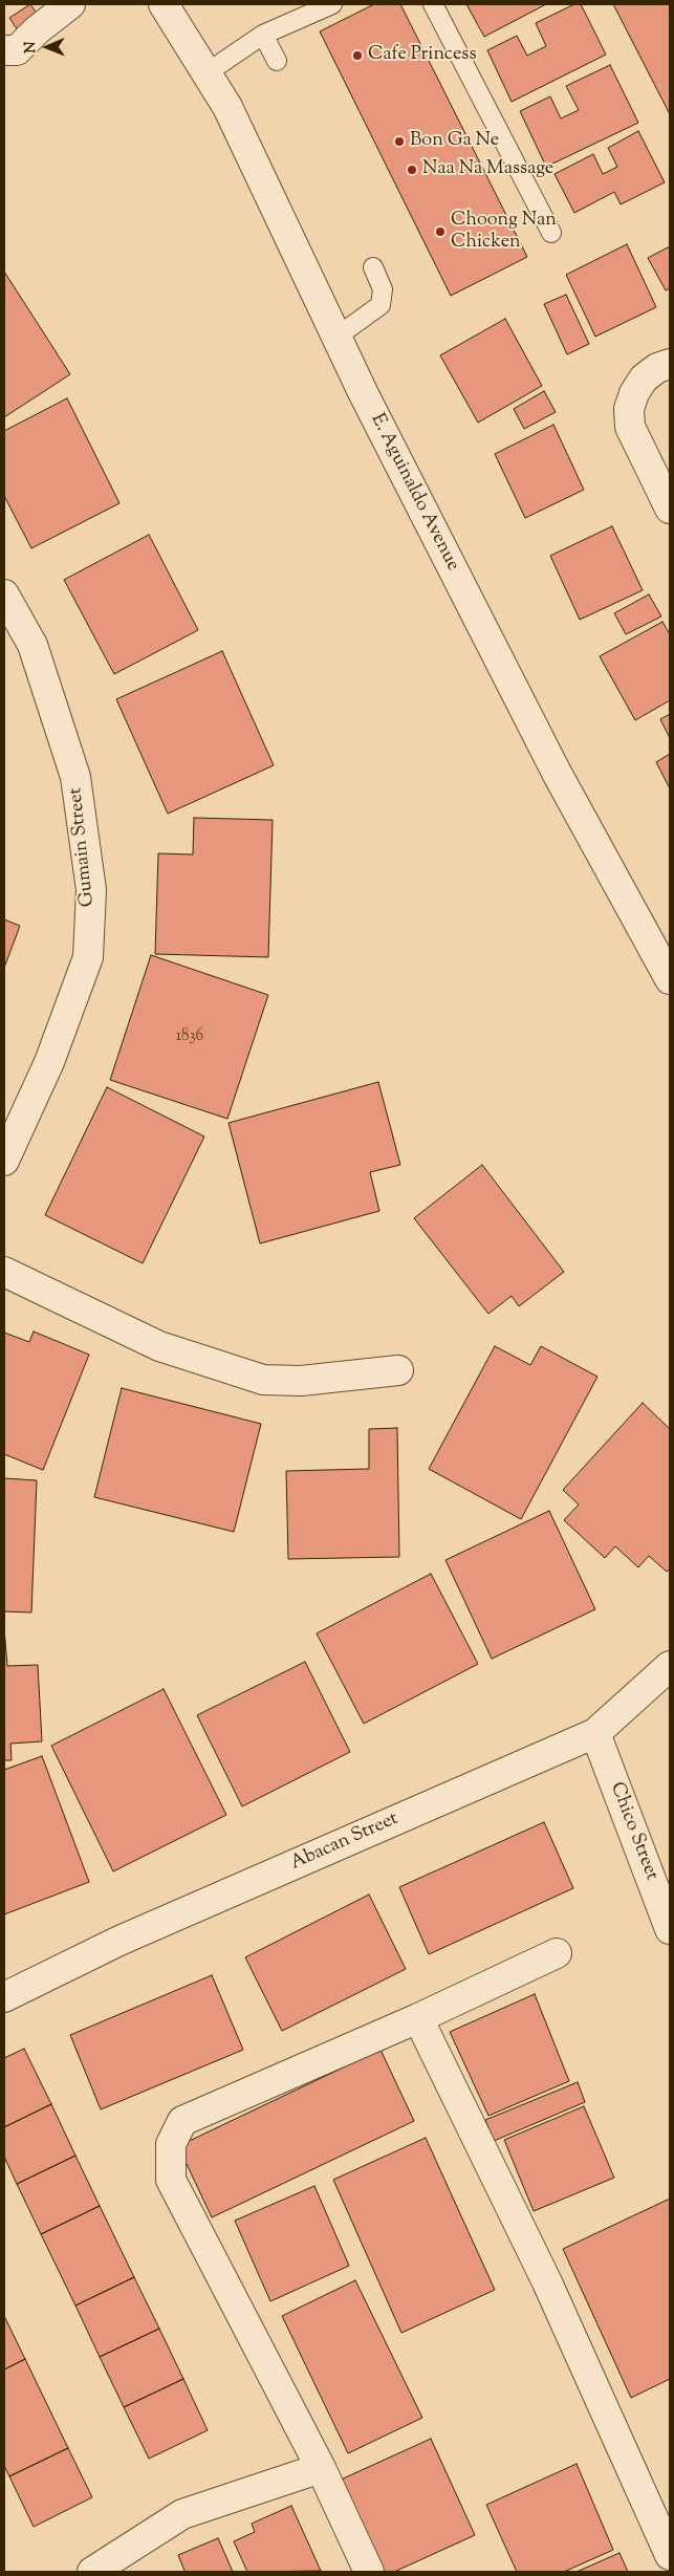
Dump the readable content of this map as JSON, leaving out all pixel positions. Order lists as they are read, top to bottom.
{
  "streets": {
    "street": [
      "E. Aguinaldo Avenue",
      "Gumain Street",
      "Chico Street",
      "Abacan Street"
    ]
  },
  "crossings": [
    ["Chico Street", "Abacan Street"]
  ],
  "places": [
    "Cafe Princess",
    "Bon Ga Ne",
    "Naa Na Massage",
    "Choong Nan Chicken"
  ],
  "house_numbers": ["1836"],
  "north": "left"
}
